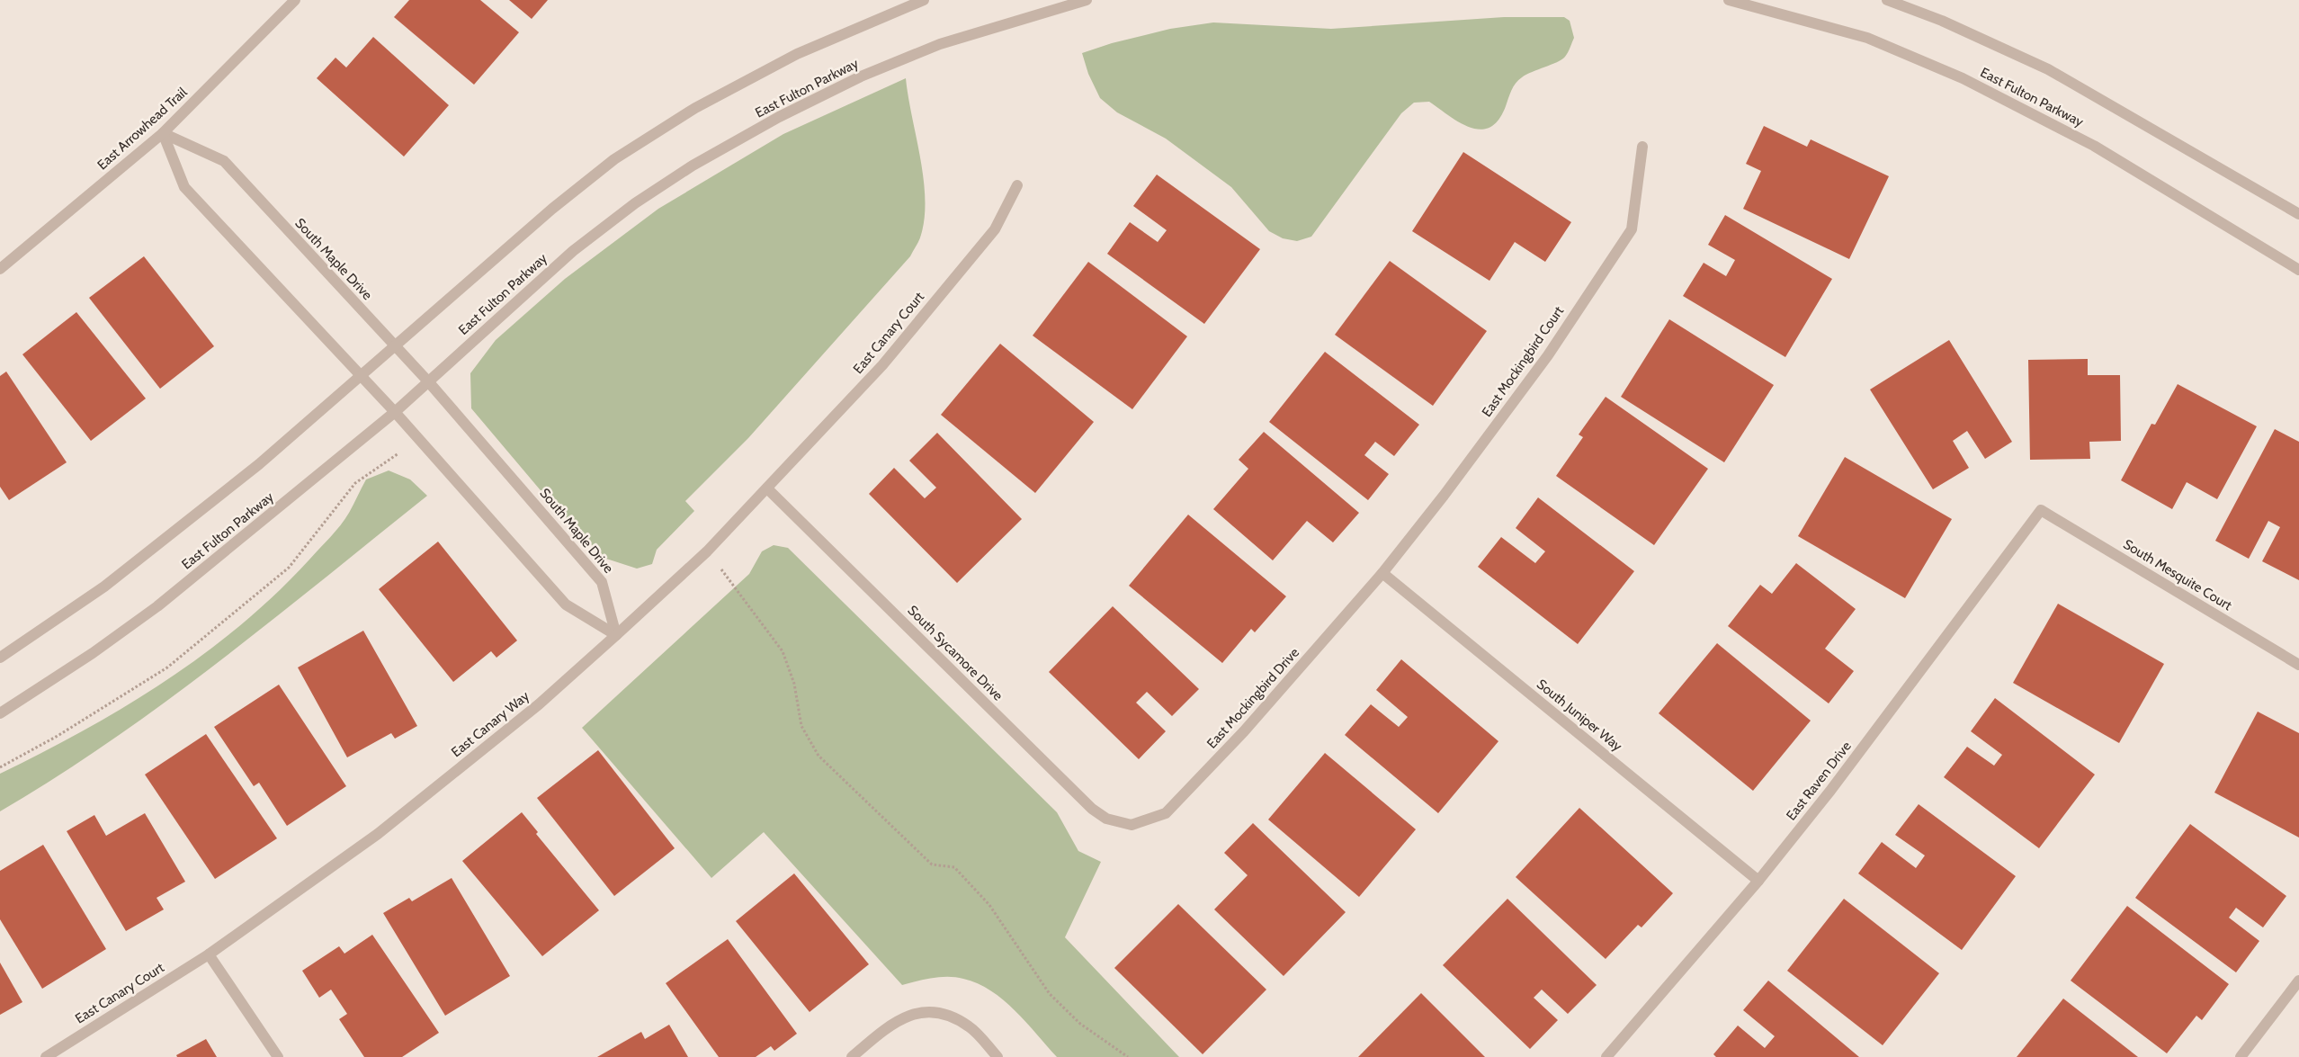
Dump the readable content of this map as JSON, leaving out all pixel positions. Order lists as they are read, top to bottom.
{
  "streets": {
    "street": [
      "East Fulton Parkway",
      "East Arrowhead Trail",
      "South Maple Drive",
      "East Canary Court",
      "East Mockingbird Court",
      "South Mesquite Court",
      "South Sycamore Drive",
      "East Mockingbird Drive",
      "South Juniper Way",
      "East Canary Way",
      "East Raven Drive"
    ]
  },
  "crossings": [
    ["East Fulton Parkway", "South Maple Drive"],
    ["East Arrowhead Trail", "South Maple Drive"],
    ["South Maple Drive", "East Canary Way"],
    ["East Canary Court", "South Sycamore Drive"],
    ["East Canary Court", "East Canary Way"],
    ["East Mockingbird Court", "East Mockingbird Drive"],
    ["East Mockingbird Court", "South Juniper Way"],
    ["South Mesquite Court", "East Raven Drive"],
    ["South Sycamore Drive", "East Mockingbird Drive"],
    ["South Sycamore Drive", "East Canary Way"],
    ["East Mockingbird Drive", "South Juniper Way"],
    ["South Juniper Way", "East Raven Drive"]
  ]
}
